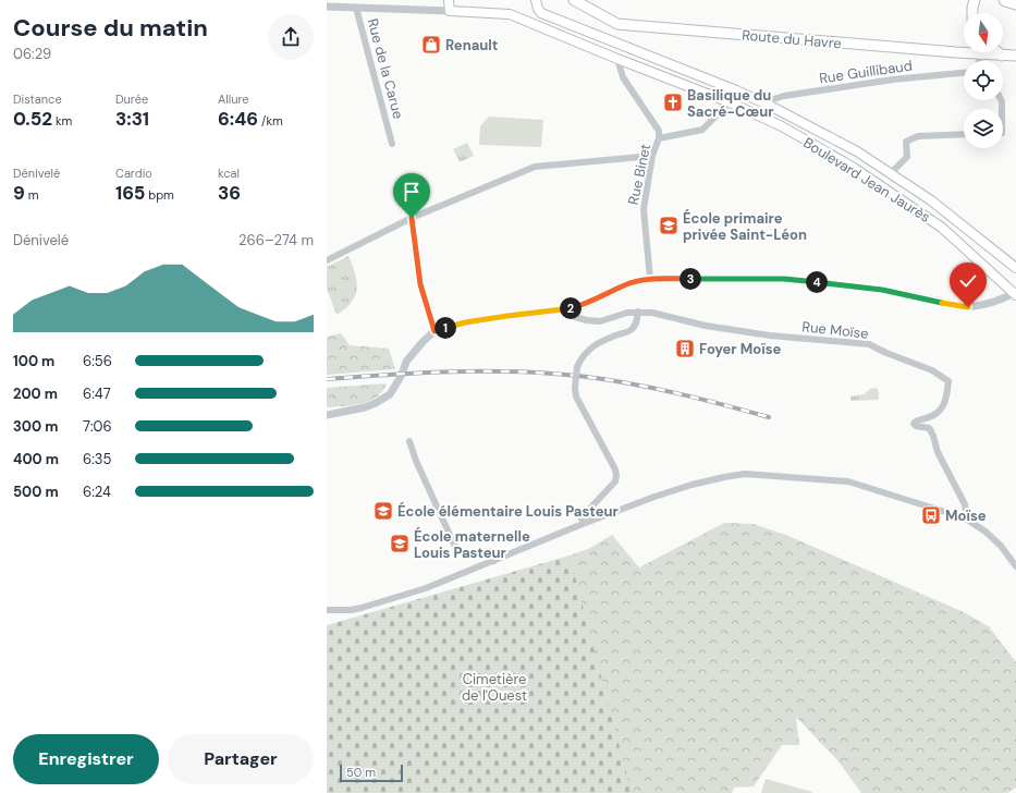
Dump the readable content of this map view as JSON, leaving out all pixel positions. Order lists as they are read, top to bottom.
{
  "streets": {
    "main road": ["Route du Havre", "Boulevard Jean Jaurès"],
    "street": [
      "Rue de la Carue",
      "Rue Guillibaud",
      "Rue Binet",
      "Rue Moïse"
    ]
  },
  "crossings": [
    ["Rue Guillibaud", "Boulevard Jean Jaurès"],
    ["Rue Binet", "Boulevard Jean Jaurès"]
  ],
  "parks": ["Cimetière de l'Ouest"],
  "places": {
    "shop": ["Renault"],
    "church": ["Basilique du Sacré-Cœur"],
    "school or university": ["École primaire privée Saint-Léon", "École élémentaire Louis Pasteur", "École maternelle Louis Pasteur"],
    "building": ["Foyer Moïse"],
    "bus stop": ["Moïse"]
  },
  "scale_bar": "50 m",
  "north": "bottom",
  "page": {
    "heading": ["Course du matin", "06:29"],
    "stats": [
      ["Distance", "0.52 km"],
      ["Durée", "3:31"],
      ["Allure", "6:46 /km"],
      ["Dénivelé", "9 m"],
      ["Cardio", "165 bpm"],
      ["kcal", "36"]
    ],
    "chart": ["Dénivelé", "266–274 m"],
    "pins": [
      "3",
      "4",
      "2",
      "1"
    ],
    "list": [
      {
        "name": "100 m",
        "note": "6:56"
      },
      {
        "name": "200 m",
        "note": "6:47"
      },
      {
        "name": "300 m",
        "note": "7:06"
      },
      {
        "name": "400 m",
        "note": "6:35"
      },
      {
        "name": "500 m",
        "note": "6:24"
      }
    ],
    "buttons": ["Enregistrer", "Partager"],
    "scale": "50 m"
  }
}
